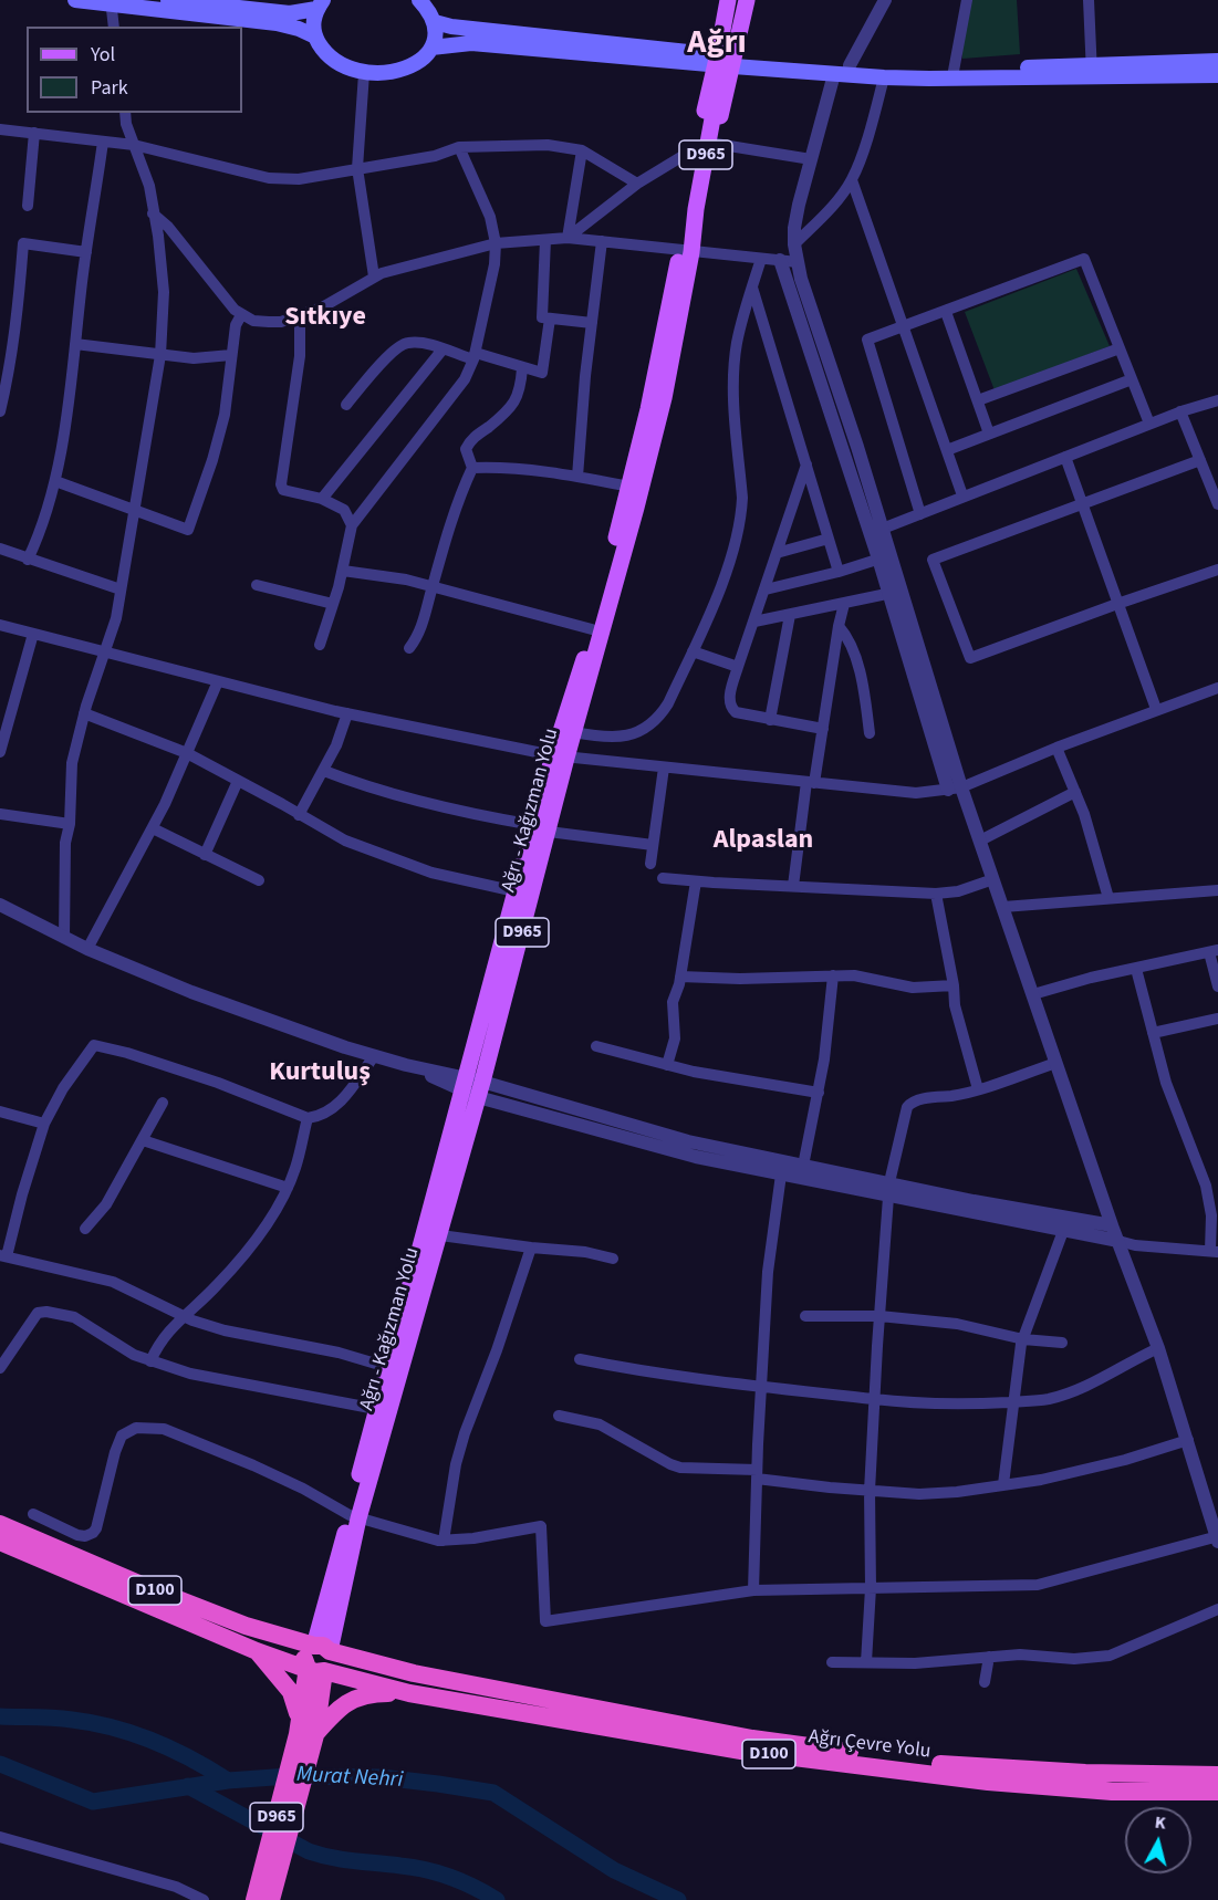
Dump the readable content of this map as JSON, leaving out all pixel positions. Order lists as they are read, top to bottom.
{
  "streets": {
    "highway": ["D965", "D100", "Ağrı Çevre Yolu"],
    "main road": ["Ağrı - Kağızman Yolu"]
  },
  "crossings": [
    ["D965", "Ağrı Çevre Yolu"],
    ["Ağrı - Kağızman Yolu", "Ağrı Çevre Yolu"]
  ],
  "districts": [
    "Ağrı",
    "Sıtkıye",
    "Alpaslan",
    "Kurtuluş"
  ],
  "water": ["Murat Nehri"],
  "legend": ["Yol", "Park"],
  "north": "top"
}
